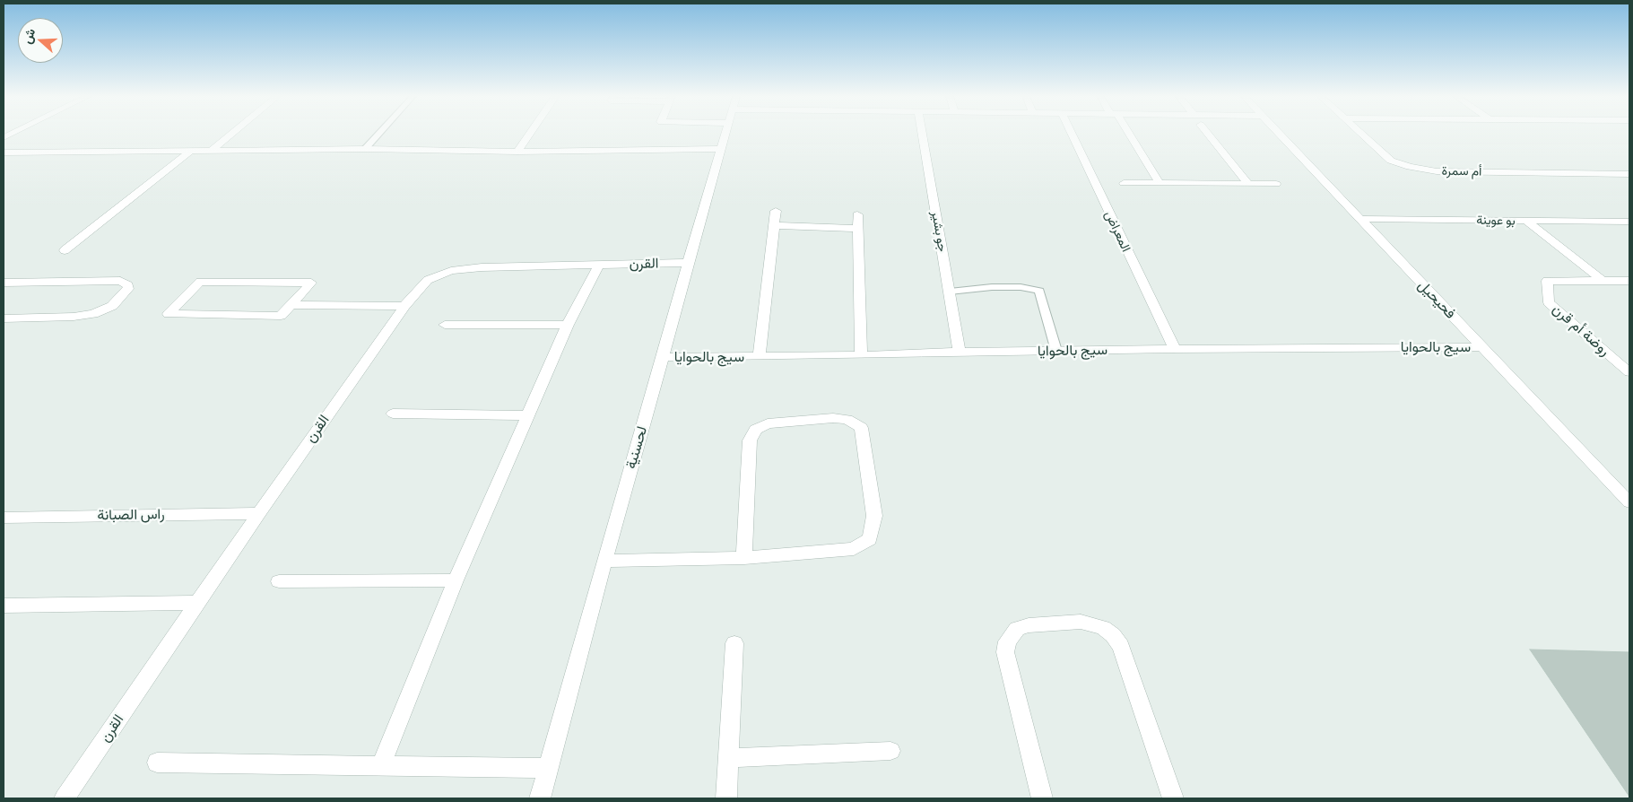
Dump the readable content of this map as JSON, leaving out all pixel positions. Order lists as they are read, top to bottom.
{
  "streets": {
    "street": [
      "أم سمرة",
      "بو عوينة",
      "جو بشير",
      "المعراض",
      "القرن",
      "فحيحيل",
      "روضة أم قرن",
      "سيج بالحوايا",
      "لحسنية",
      "راس الصبانة"
    ]
  },
  "crossings": [
    ["بو عوينة", "فحيحيل"],
    ["جو بشير", "سيج بالحوايا"],
    ["المعراض", "سيج بالحوايا"],
    ["القرن", "لحسنية"],
    ["القرن", "راس الصبانة"],
    ["فحيحيل", "سيج بالحوايا"],
    ["سيج بالحوايا", "لحسنية"]
  ],
  "north": "left"
}
